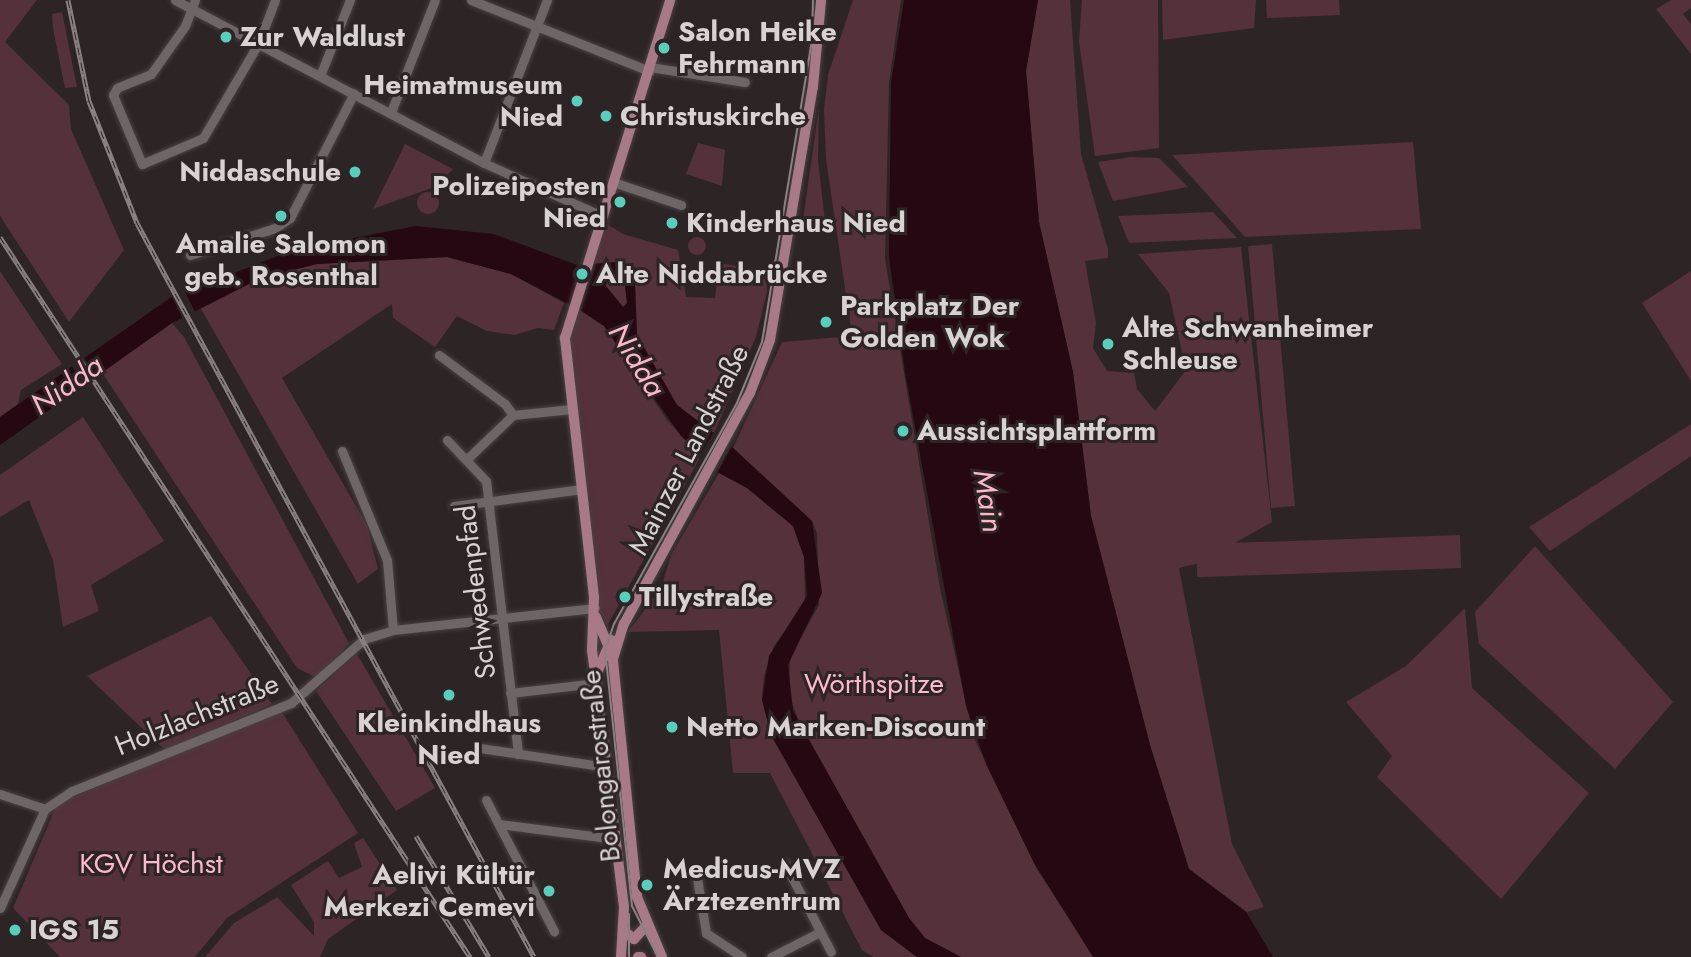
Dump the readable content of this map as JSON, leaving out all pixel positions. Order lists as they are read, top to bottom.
{
  "streets": {
    "main road": ["Mainzer Landstraße", "Bolongarostraße"],
    "street": ["Schwedenpfad", "Holzlachstraße"]
  },
  "crossings": [
    ["Mainzer Landstraße", "Bolongarostraße"],
    ["Schwedenpfad", "Holzlachstraße"]
  ],
  "water": ["Nidda", "Main"],
  "parks": ["Wörthspitze", "KGV Höchst"],
  "places": [
    "Zur Waldlust",
    "Salon Heike Fehrmann",
    "Heimatmuseum Nied",
    "Christuskirche",
    "Niddaschule",
    "Polizeiposten Nied",
    "Amalie Salomon geb. Rosenthal",
    "Kinderhaus Nied",
    "Alte Niddabrücke",
    "Parkplatz Der Golden Wok",
    "Alte Schwanheimer Schleuse",
    "Aussichtsplattform",
    "Tillystraße",
    "Kleinkindhaus Nied",
    "Netto Marken-Discount",
    "Medicus-MVZ Ärztezentrum",
    "Aelivi Kültür Merkezi Cemevi",
    "IGS 15"
  ]
}
